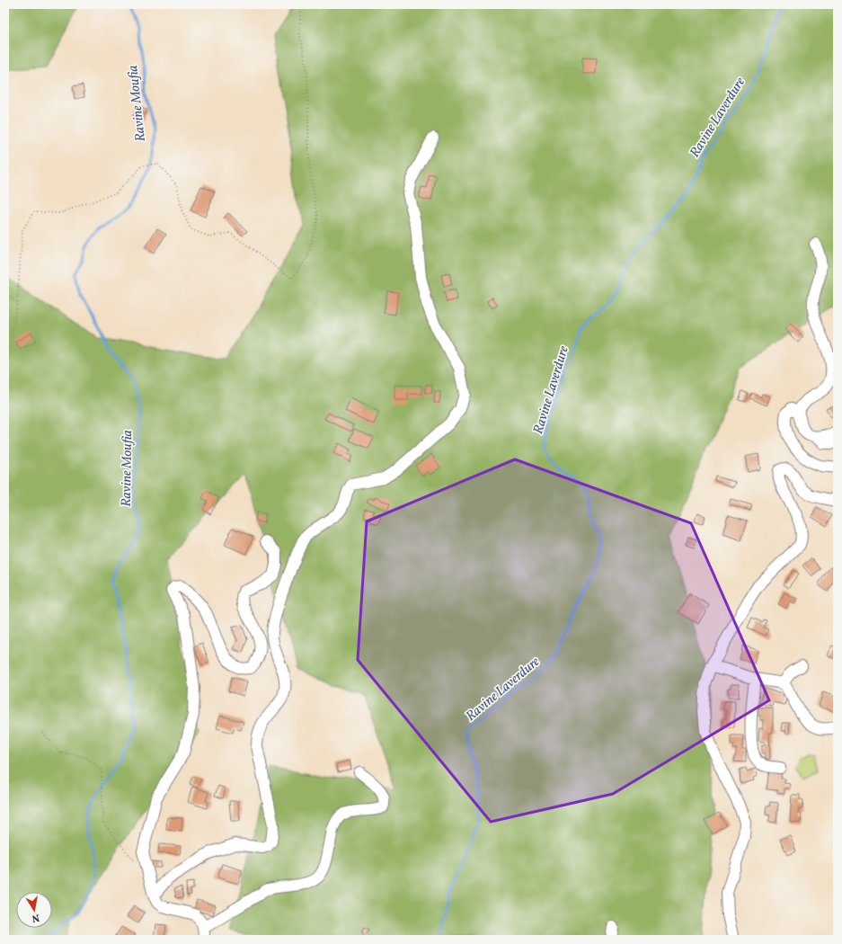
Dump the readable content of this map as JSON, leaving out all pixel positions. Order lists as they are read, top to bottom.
{
  "water": ["Ravine Moufia", "Ravine Laverdure"],
  "north": "bottom"
}
